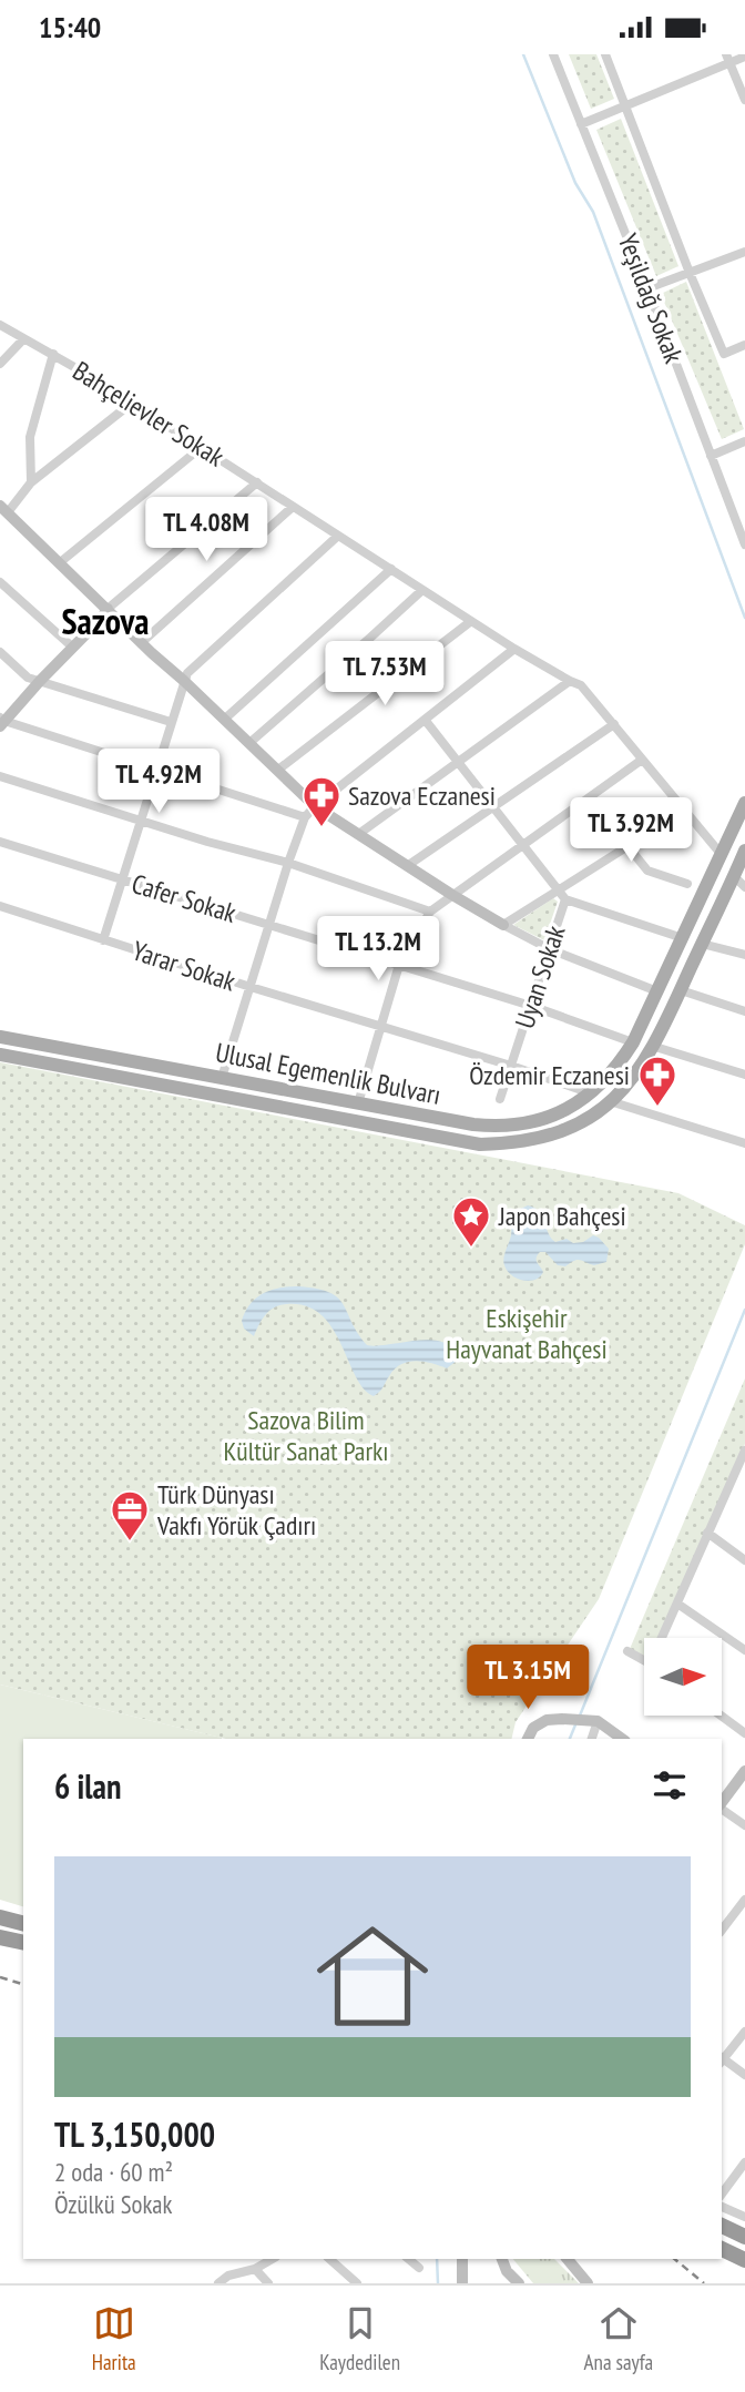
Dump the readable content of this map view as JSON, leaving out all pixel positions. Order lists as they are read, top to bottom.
{
  "streets": {
    "main road": ["Ulusal Egemenlik Bulvarı"],
    "street": [
      "Yeşildağ Sokak",
      "Bahçelievler Sokak",
      "Cafer Sokak",
      "Yarar Sokak",
      "Uyan Sokak"
    ]
  },
  "crossings": [
    ["Bahçelievler Sokak", "Ulusal Egemenlik Bulvarı"],
    ["Cafer Sokak", "Uyan Sokak"],
    ["Cafer Sokak", "Ulusal Egemenlik Bulvarı"],
    ["Yarar Sokak", "Uyan Sokak"],
    ["Yarar Sokak", "Ulusal Egemenlik Bulvarı"]
  ],
  "districts": ["Sazova"],
  "parks": ["Eskişehir Hayvanat Bahçesi", "Sazova Bilim Kültür Sanat Parkı"],
  "places": {
    "pharmacy": ["Sazova Eczanesi", "Özdemir Eczanesi"],
    "place": ["Japon Bahçesi"],
    "office": ["Türk Dünyası Vakfı Yörük Çadırı"]
  },
  "north": "right",
  "page": {
    "status": "15:40",
    "price": [
      "TL 4.08M",
      "TL 7.53M",
      "TL 4.92M",
      "TL 3.92M",
      "TL 13.2M",
      "TL 3.15M"
    ],
    "heading": "6 ilan",
    "list": [
      {
        "name": "TL 3,150,000",
        "note": "2 oda · 60 m² · Özülkü Sokak"
      }
    ],
    "tabs": ["Harita", "Kaydedilen", "Ana sayfa"]
  }
}
